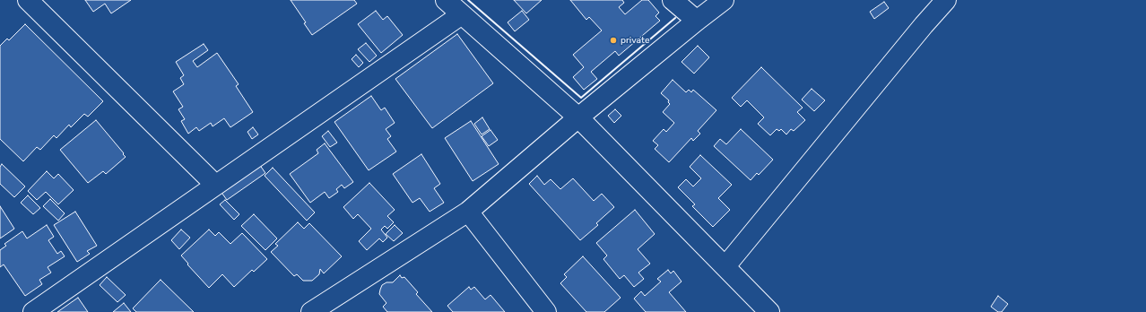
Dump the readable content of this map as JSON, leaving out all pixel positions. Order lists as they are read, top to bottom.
{
  "places": ["private"]
}
